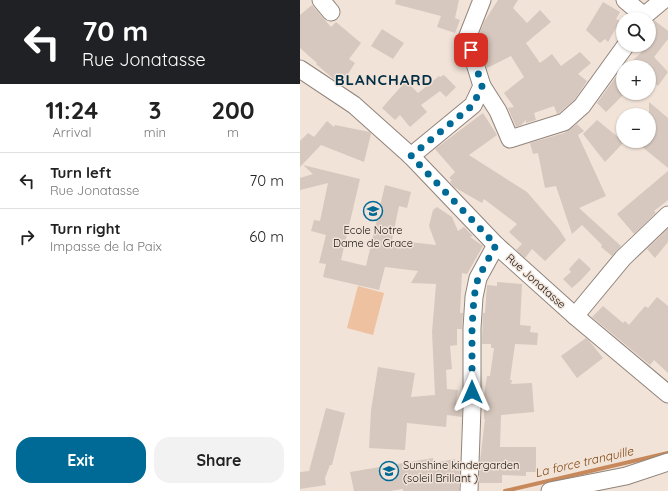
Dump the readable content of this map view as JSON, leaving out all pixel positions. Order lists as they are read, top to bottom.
{
  "streets": {
    "street": ["Rue Jonatasse"]
  },
  "districts": ["BLANCHARD"],
  "water": ["La force tranquille"],
  "places": {
    "school or university": ["Ecole Notre Dame de Grace", "Sunshine kindergarden (soleil Brillant )"]
  },
  "page": {
    "turn": ["70 m", "Rue Jonatasse"],
    "map_buttons": ["+", "−"],
    "eta": [
      "11:24",
      "Arrival",
      "3",
      "min",
      "200",
      "m"
    ],
    "list": [
      {
        "name": "Turn left",
        "note": "Rue Jonatasse",
        "value": "70 m"
      },
      {
        "name": "Turn right",
        "note": "Impasse de la Paix",
        "value": "60 m"
      }
    ],
    "buttons": ["Exit", "Share"]
  }
}
